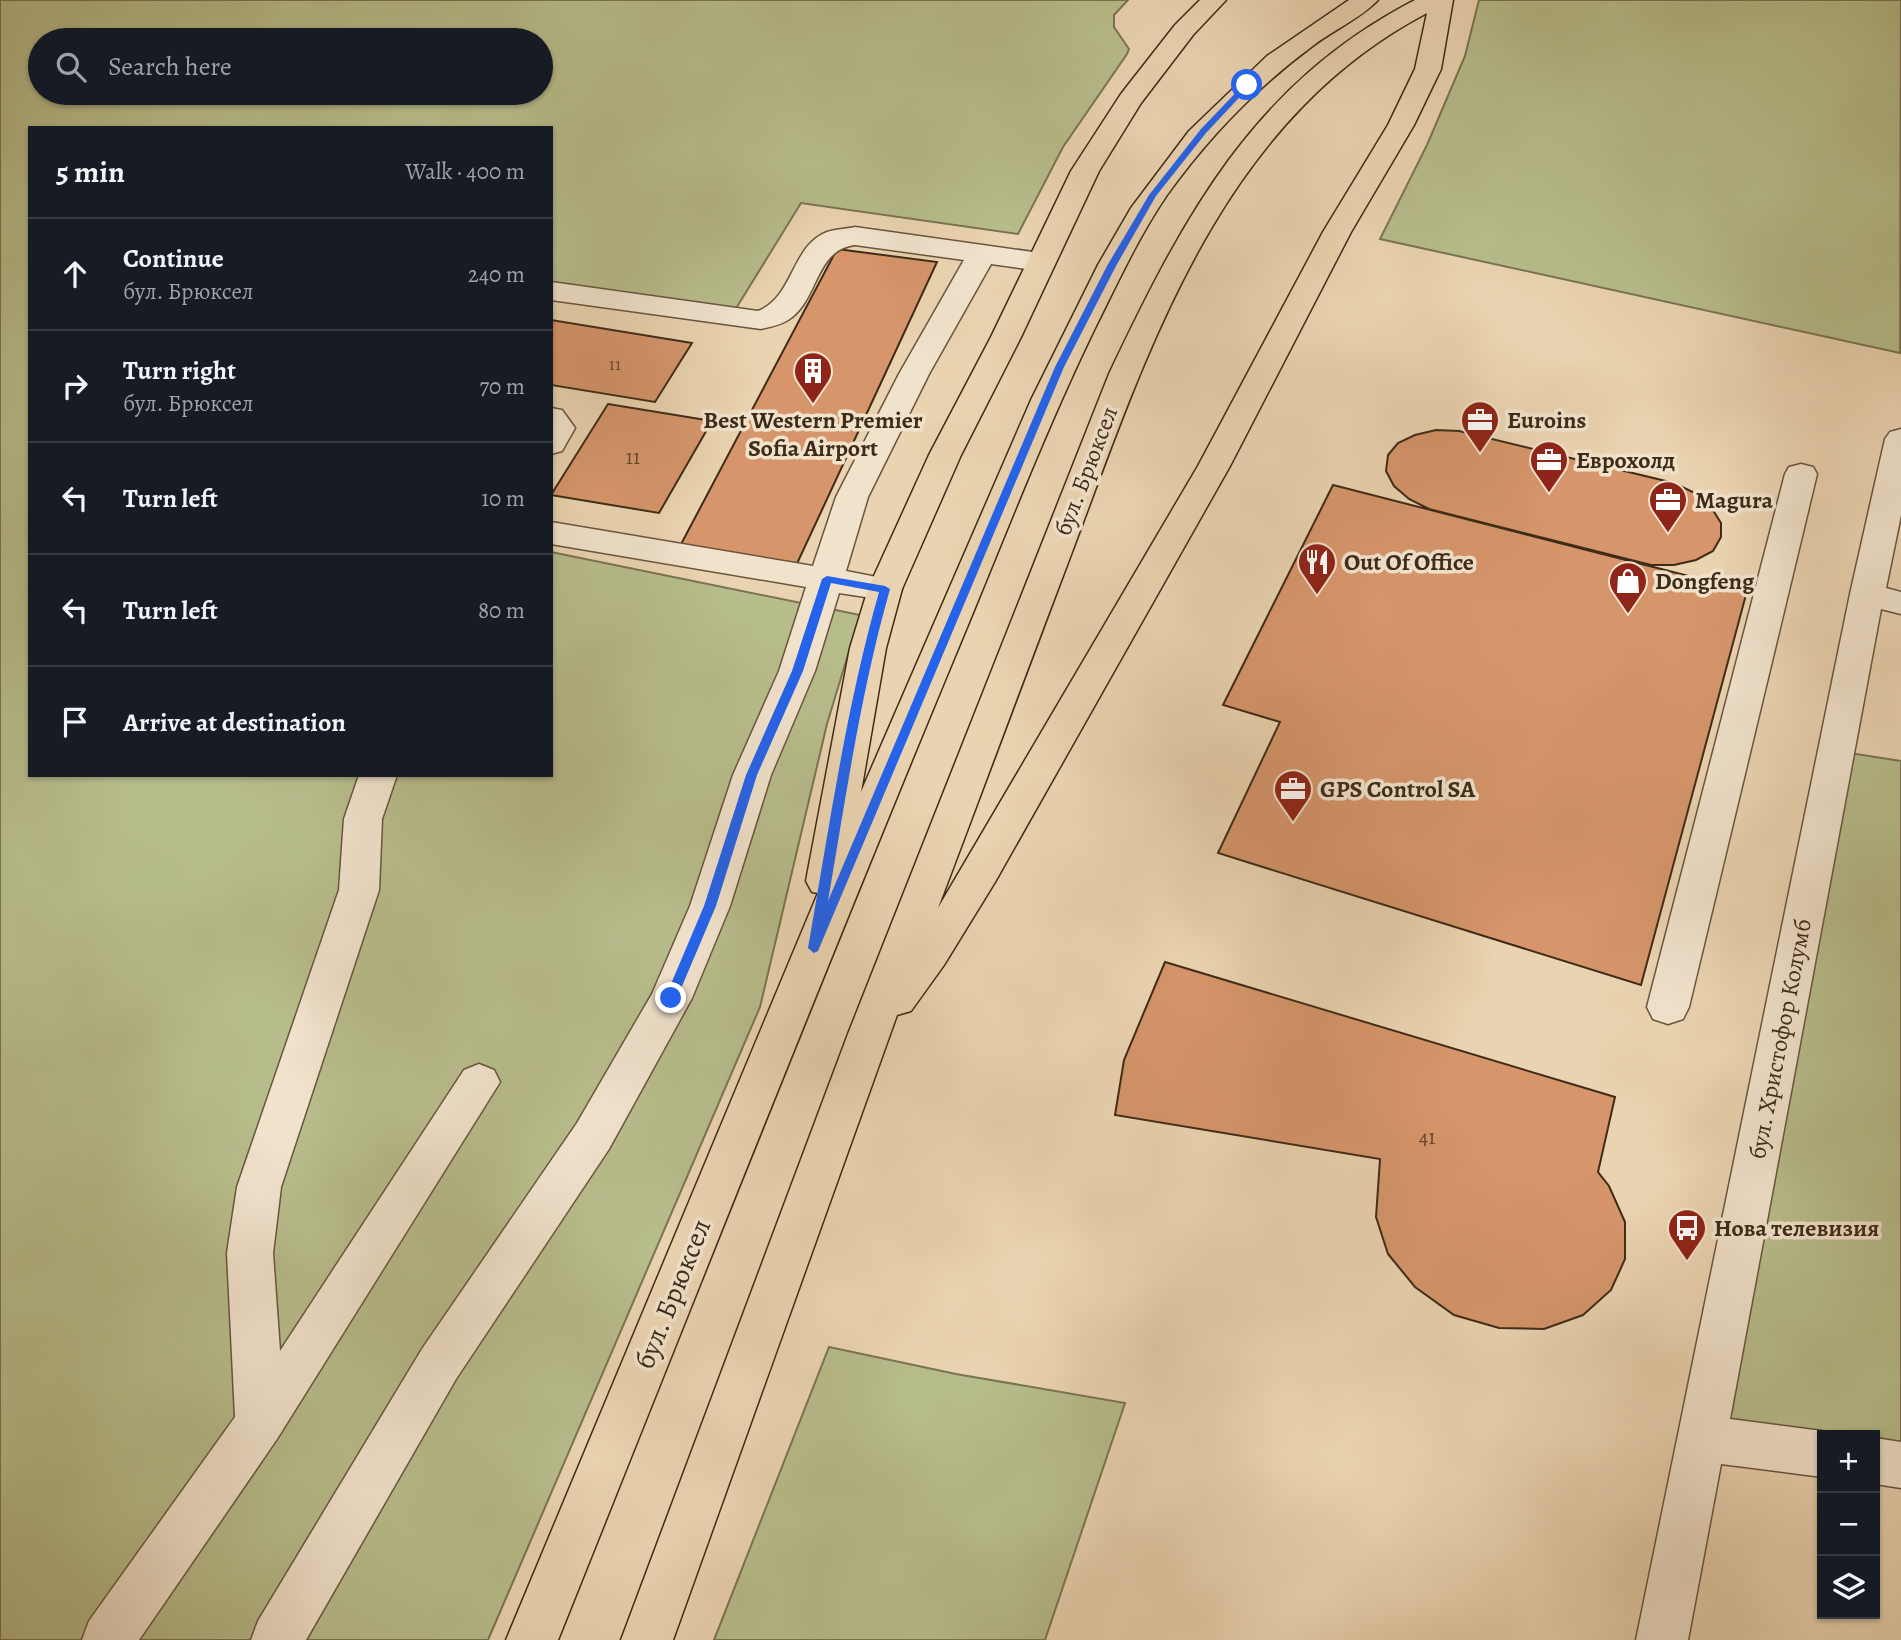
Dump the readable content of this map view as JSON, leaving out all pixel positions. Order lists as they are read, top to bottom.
{
  "streets": {
    "main road": ["бул. Брюксел"],
    "street": ["бул. Христофор Колумб"]
  },
  "places": {
    "building": ["Best Western Premier Sofia Airport"],
    "office": [
      "Euroins",
      "Еврохолд",
      "Magura",
      "GPS Control SA"
    ],
    "restaurant": ["Out Of Office"],
    "shop": ["Dongfeng"],
    "bus stop": ["Нова телевизия"]
  },
  "house_numbers": ["11", "11", "41"],
  "page": {
    "search": "Search here",
    "heading": ["5 min", "Walk · 400 m"],
    "list": [
      ["Continue", "бул. Брюксел", "240 m"],
      ["Turn right", "бул. Брюксел", "70 m"],
      ["Turn left", "10 m"],
      ["Turn left", "80 m"],
      "Arrive at destination"
    ],
    "map_buttons": ["+", "−"]
  }
}
